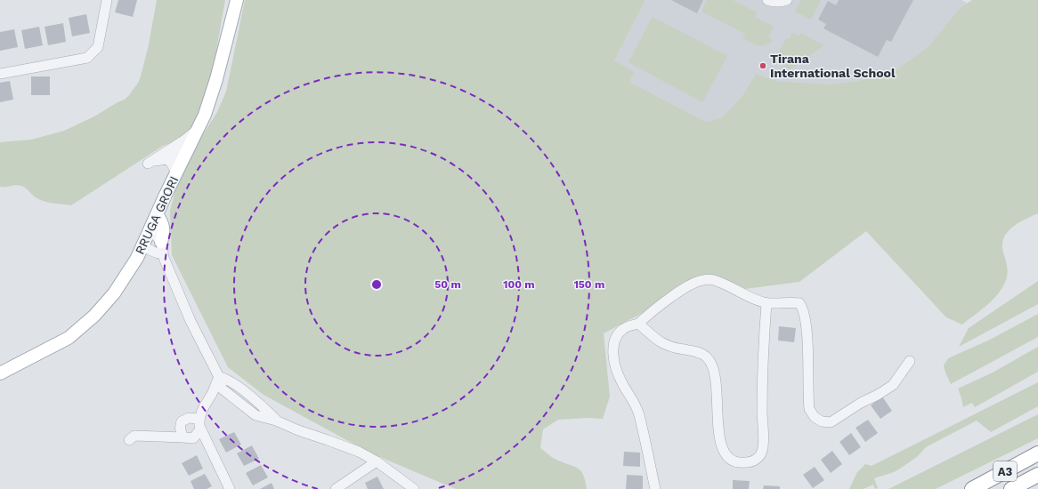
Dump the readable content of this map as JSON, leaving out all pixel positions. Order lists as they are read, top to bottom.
{
  "streets": {
    "highway": ["A3"],
    "main road": ["RRUGA GRORI"]
  },
  "places": ["Tirana International School"],
  "rings": ["50 m", "100 m", "150 m"]
}
